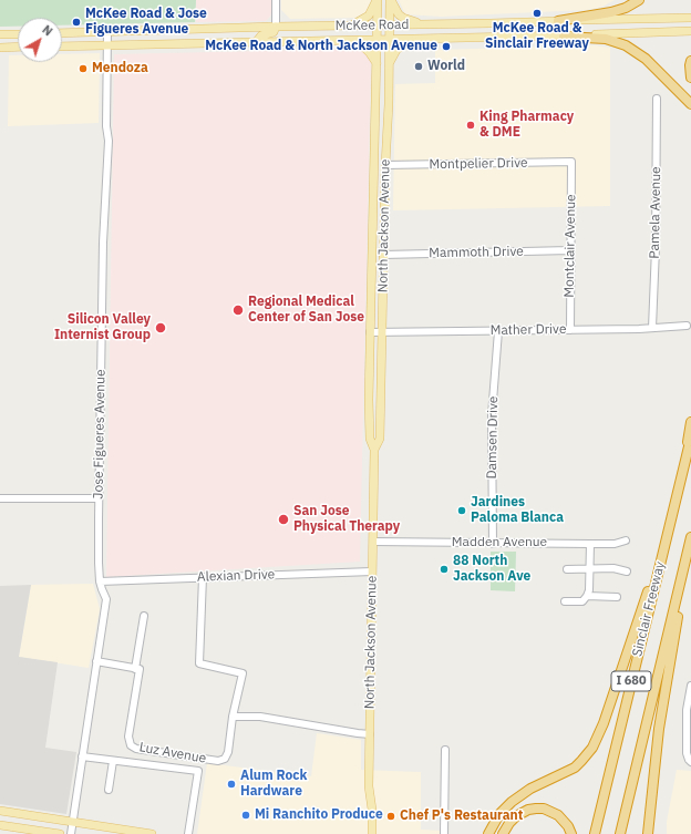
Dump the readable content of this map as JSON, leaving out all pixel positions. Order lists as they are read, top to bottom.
{
  "streets": {
    "highway": ["Sinclair Freeway", "I 680"],
    "main road": ["McKee Road", "North Jackson Avenue"],
    "street": [
      "Montpelier Drive",
      "Pamela Avenue",
      "Montclair Avenue",
      "Mammoth Drive",
      "Mather Drive",
      "Jose Figueres Avenue",
      "Damsen Drive",
      "Madden Avenue",
      "Alexian Drive",
      "Luz Avenue"
    ]
  },
  "crossings": [
    ["McKee Road", "North Jackson Avenue"],
    ["McKee Road", "Jose Figueres Avenue"],
    ["Montpelier Drive", "North Jackson Avenue"],
    ["Montpelier Drive", "Montclair Avenue"],
    ["Pamela Avenue", "Mather Drive"],
    ["North Jackson Avenue", "Mammoth Drive"],
    ["North Jackson Avenue", "Mather Drive"],
    ["North Jackson Avenue", "Madden Avenue"],
    ["North Jackson Avenue", "Alexian Drive"],
    ["Montclair Avenue", "Mammoth Drive"],
    ["Montclair Avenue", "Mather Drive"],
    ["Mather Drive", "Damsen Drive"],
    ["Jose Figueres Avenue", "Alexian Drive"],
    ["Damsen Drive", "Madden Avenue"],
    ["Alexian Drive", "Luz Avenue"]
  ],
  "places": [
    "McKee Road & Sinclair Freeway",
    "McKee Road & Jose Figueres Avenue",
    "McKee Road & North Jackson Avenue",
    "World",
    "Mendoza",
    "King Pharmacy & DME",
    "Regional Medical Center of San Jose",
    "Silicon Valley Internist Group",
    "Jardines Paloma Blanca",
    "San Jose Physical Therapy",
    "88 North Jackson Ave",
    "Alum Rock Hardware",
    "Mi Ranchito Produce",
    "Chef P's Restaurant"
  ],
  "north": "top right"
}
